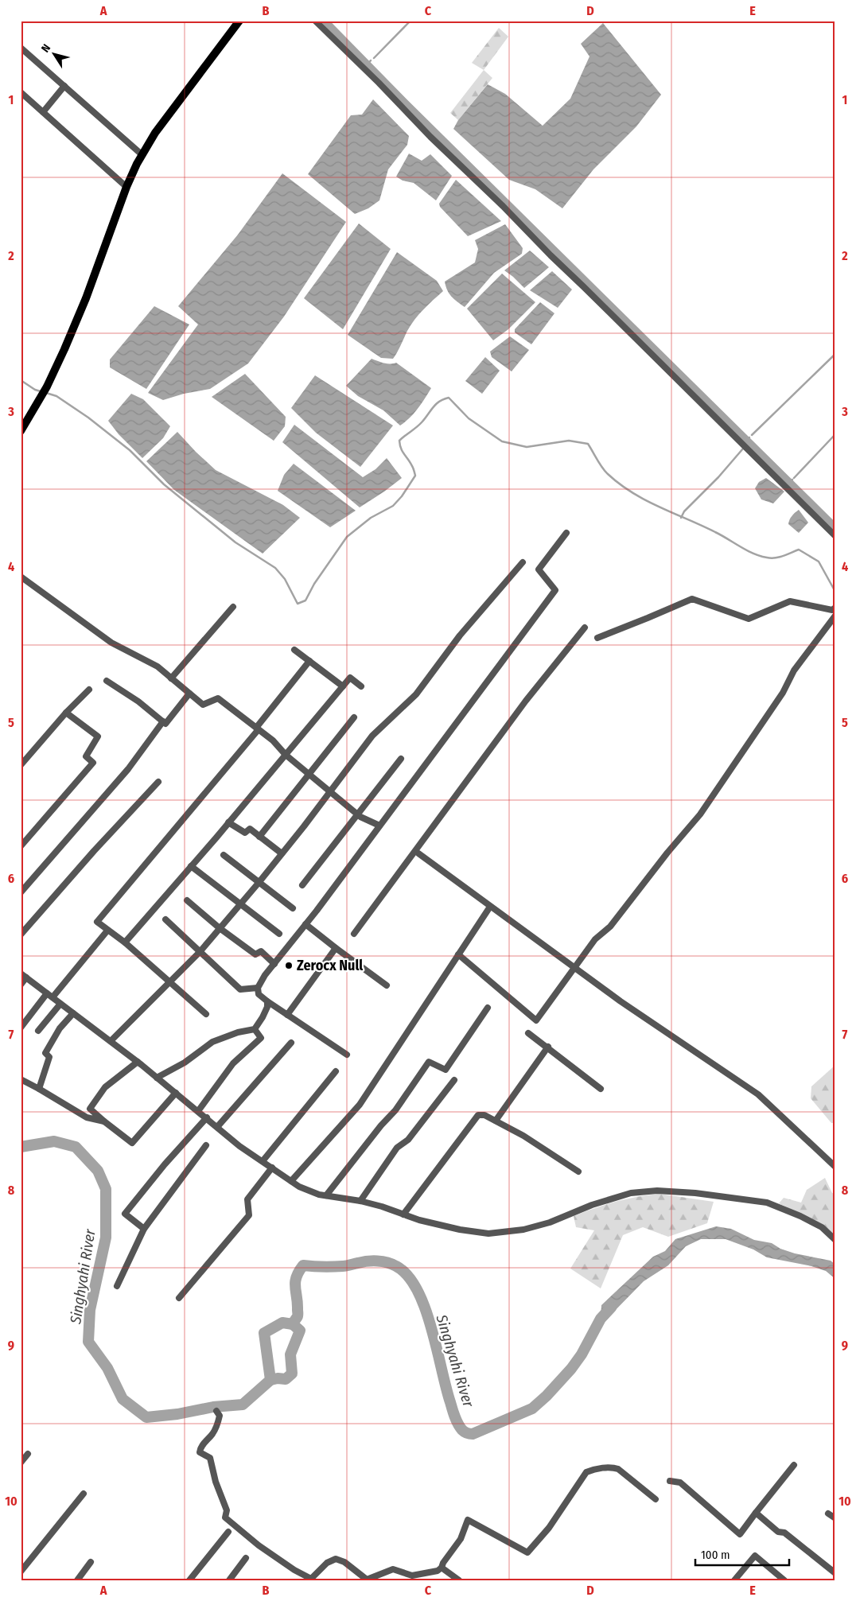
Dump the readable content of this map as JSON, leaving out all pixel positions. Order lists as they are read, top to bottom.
{
  "water": ["Singhyahi River"],
  "places": ["Zerocx Null"],
  "scale_bar": "100 m",
  "north": "top left",
  "grid": {
    "columns": [
      "A",
      "B",
      "C",
      "D",
      "E"
    ],
    "rows": [
      "1",
      "2",
      "3",
      "4",
      "5",
      "6",
      "7",
      "8",
      "9",
      "10"
    ]
  }
}
